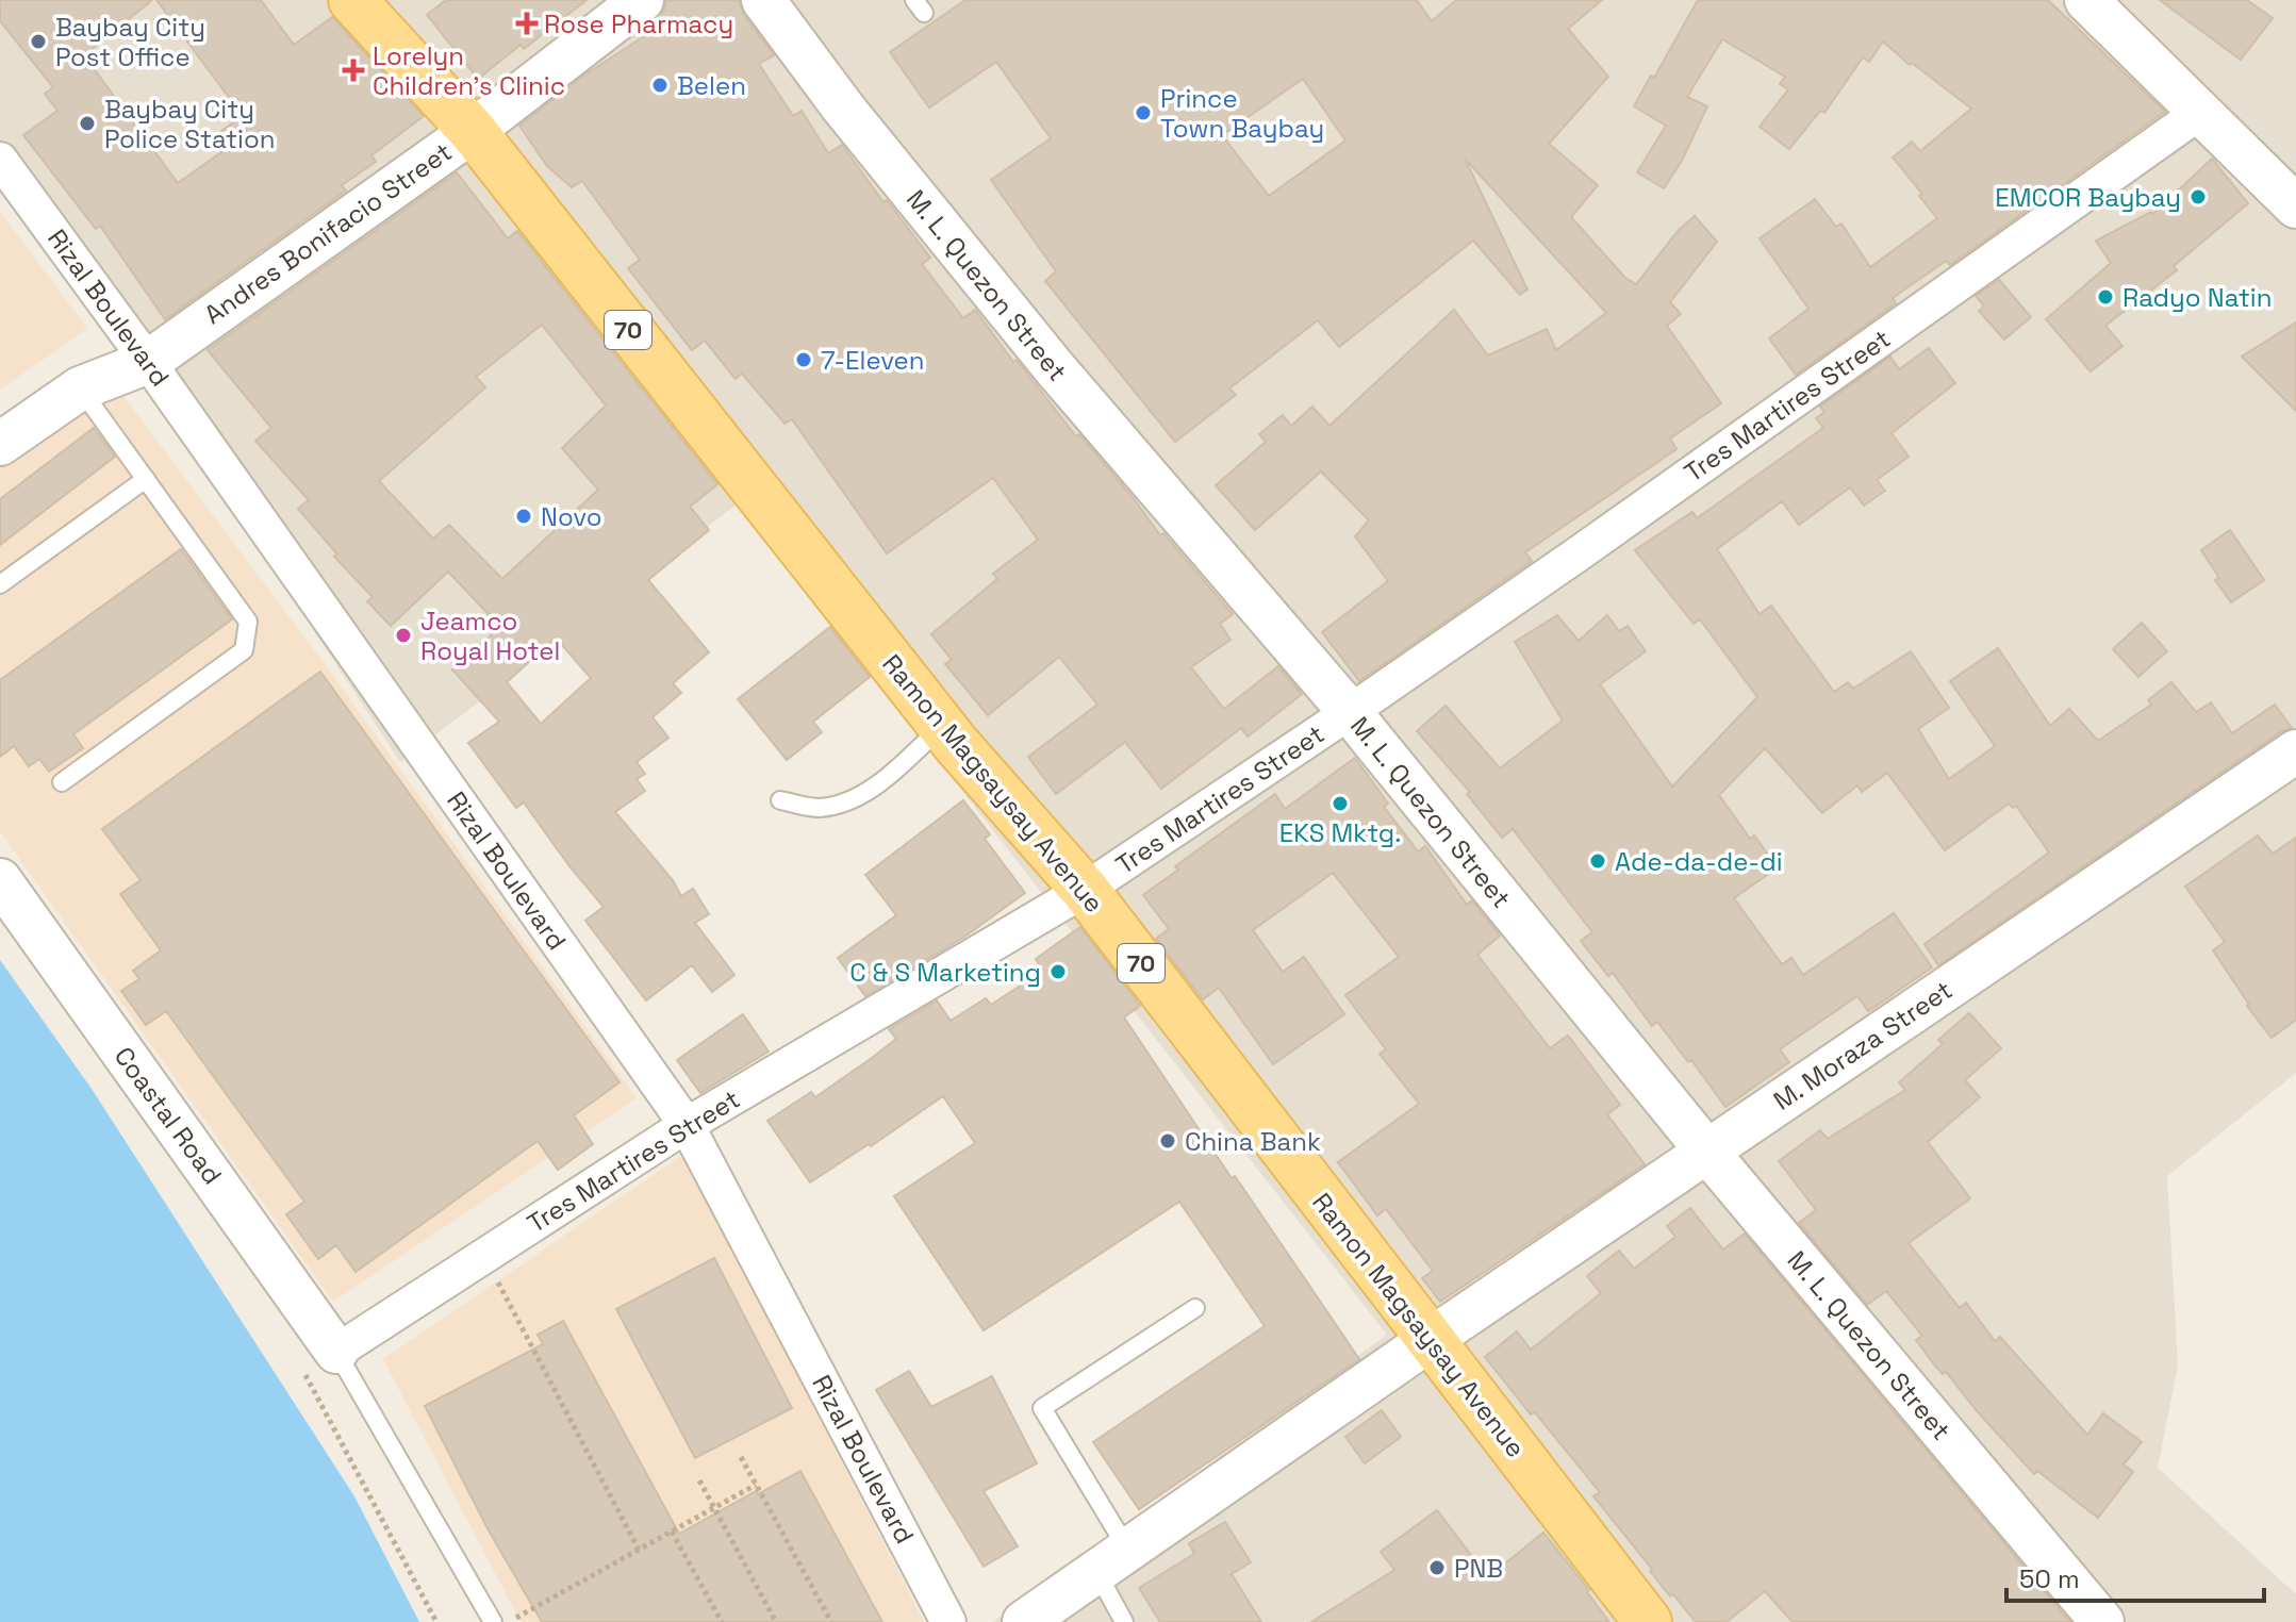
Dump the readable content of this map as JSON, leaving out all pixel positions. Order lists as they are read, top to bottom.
{
  "streets": {
    "main road": ["70", "Ramon Magsaysay Avenue"],
    "street": [
      "Andres Bonifacio Street",
      "M. L. Quezon Street",
      "Rizal Boulevard",
      "Tres Martires Street",
      "M. Moraza Street",
      "Coastal Road"
    ]
  },
  "crossings": [
    ["Andres Bonifacio Street", "Rizal Boulevard"],
    ["Andres Bonifacio Street", "Ramon Magsaysay Avenue"],
    ["M. L. Quezon Street", "Tres Martires Street"],
    ["M. L. Quezon Street", "M. Moraza Street"],
    ["Rizal Boulevard", "Tres Martires Street"],
    ["Tres Martires Street", "Ramon Magsaysay Avenue"],
    ["Tres Martires Street", "Coastal Road"],
    ["Ramon Magsaysay Avenue", "M. Moraza Street"]
  ],
  "places": {
    "health": ["Rose Pharmacy", "Lorelyn Children's Clinic"],
    "other": [
      "Baybay City Post Office",
      "Belen",
      "Prince Town Baybay",
      "Baybay City Police Station",
      "EMCOR Baybay",
      "Radyo Natin",
      "7-Eleven",
      "Novo",
      "Jeamco Royal Hotel",
      "EKS Mktg.",
      "Ade-da-de-di",
      "C & S Marketing",
      "China Bank",
      "PNB"
    ]
  },
  "scale_bar": "50 m"
}
